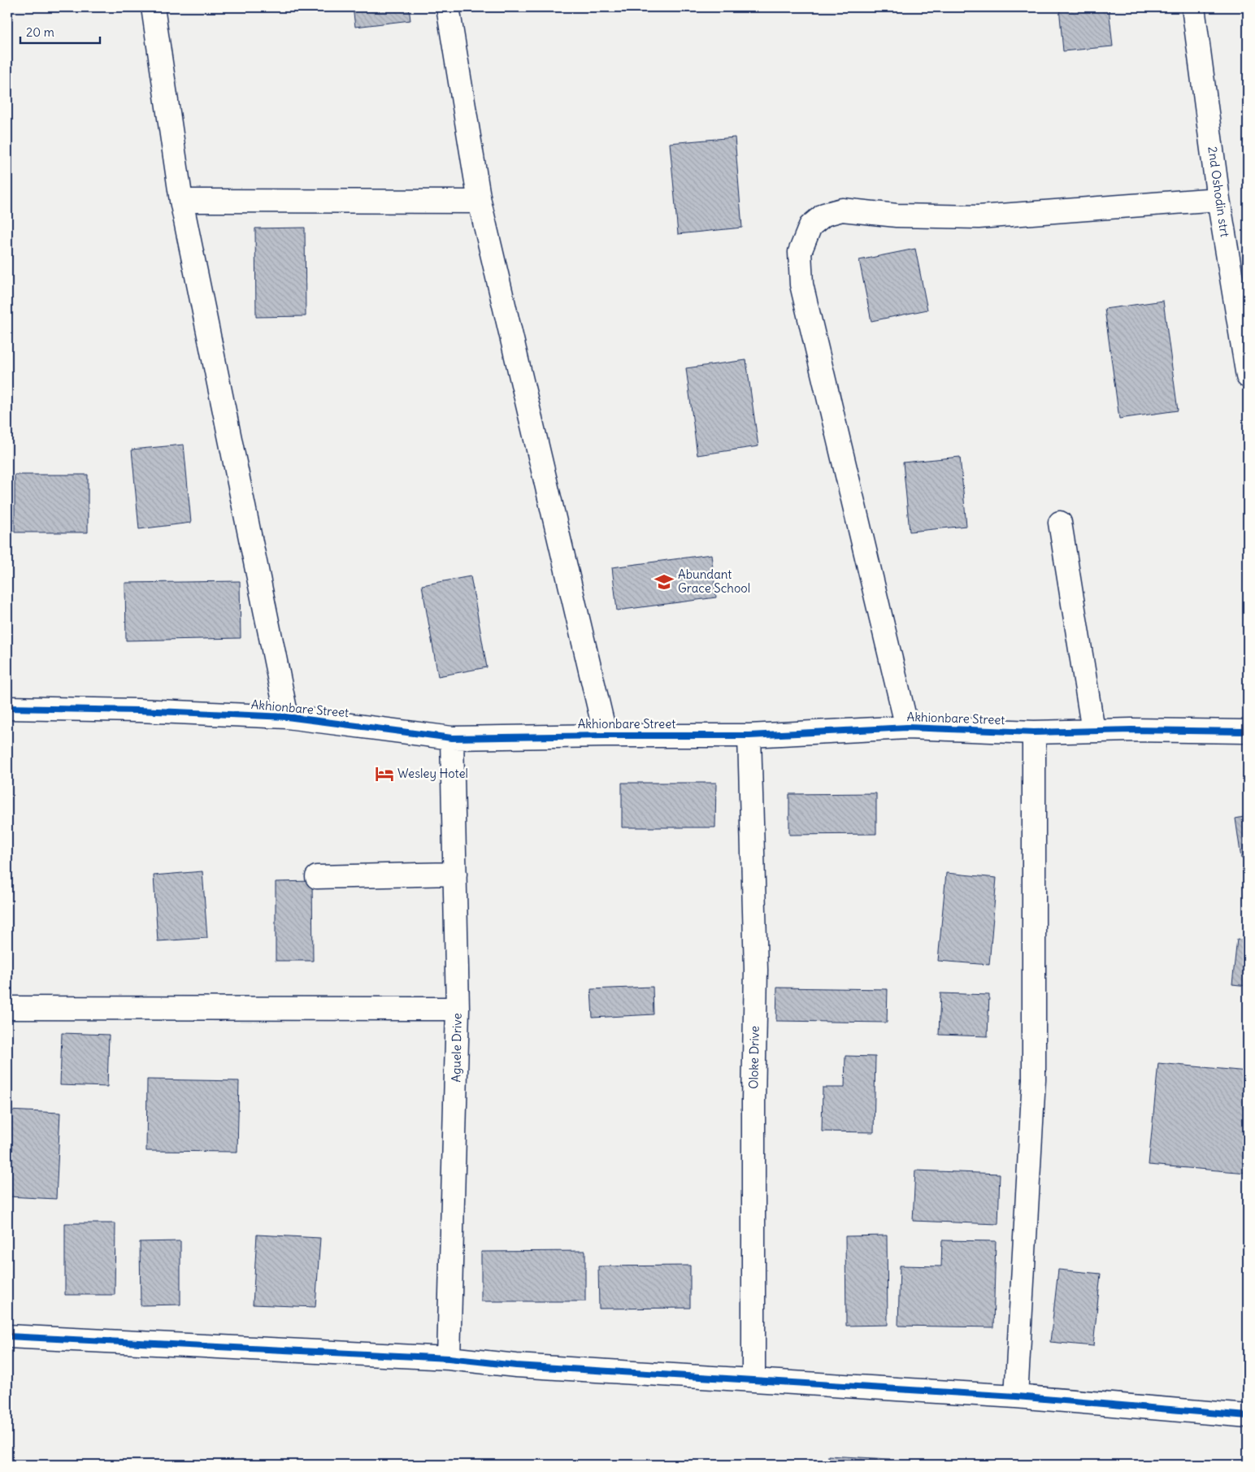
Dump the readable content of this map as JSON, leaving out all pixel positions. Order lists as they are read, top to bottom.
{
  "streets": {
    "street": [
      "2nd Oshodin strt",
      "Akhionbare Street",
      "Aguele Drive",
      "Oloke Drive"
    ]
  },
  "crossings": [
    ["Akhionbare Street", "Aguele Drive"],
    ["Akhionbare Street", "Oloke Drive"]
  ],
  "places": {
    "school or university": ["Abundant Grace School"],
    "hotel": ["Wesley Hotel"]
  },
  "scale_bar": "20 m"
}
